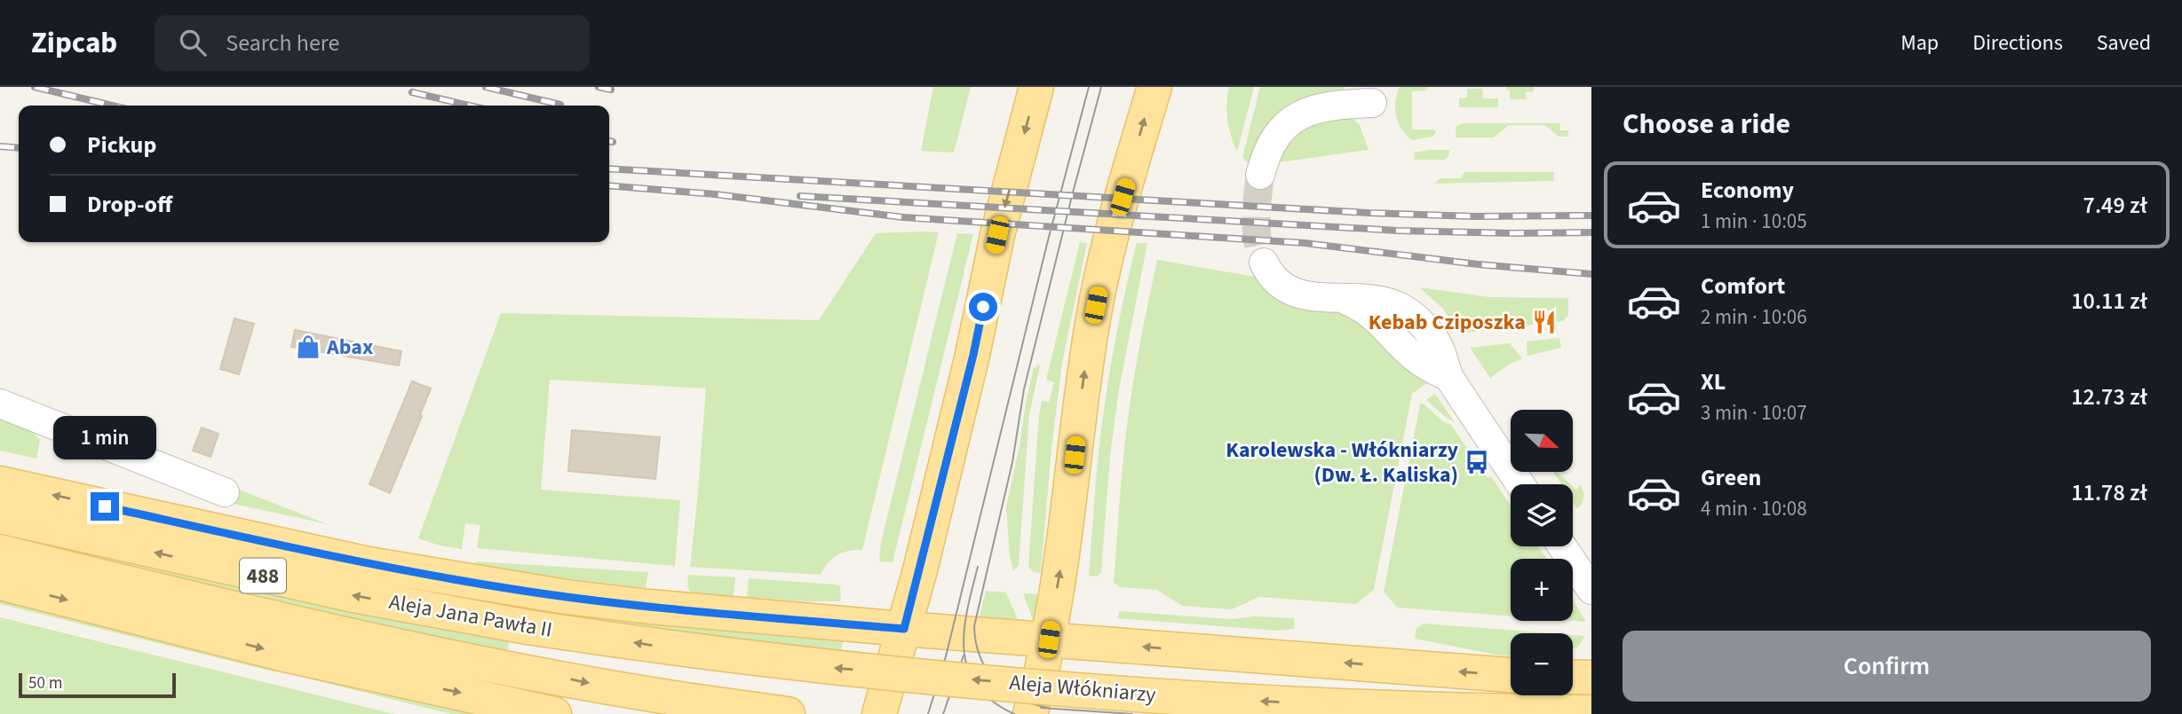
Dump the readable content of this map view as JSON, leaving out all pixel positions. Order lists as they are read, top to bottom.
{
  "streets": {
    "main road": ["488", "Aleja Jana Pawła II", "Aleja Włókniarzy"]
  },
  "crossings": [
    ["Aleja Jana Pawła II", "Aleja Włókniarzy"]
  ],
  "places": {
    "restaurant": ["Kebab Cziposzka"],
    "shop": ["Abax"],
    "bus stop": ["Karolewska - Włókniarzy (Dw. Ł. Kaliska)"]
  },
  "scale_bar": "50 m",
  "north": "bottom right",
  "page": {
    "header": "Zipcab",
    "search": "Search here",
    "nav": ["Map", "Directions", "Saved"],
    "heading": "Choose a ride",
    "banner": ["Pickup", "Drop-off"],
    "list": [
      {
        "name": "Economy",
        "note": "1 min · 10:05",
        "value": "7.49 zł"
      },
      {
        "name": "Comfort",
        "note": "2 min · 10:06",
        "value": "10.11 zł"
      },
      {
        "name": "XL",
        "note": "3 min · 10:07",
        "value": "12.73 zł"
      },
      {
        "name": "Green",
        "note": "4 min · 10:08",
        "value": "11.78 zł"
      }
    ],
    "map_buttons": ["+", "−"],
    "bubble": "1 min",
    "buttons": "Confirm",
    "scale": "50 m"
  }
}
